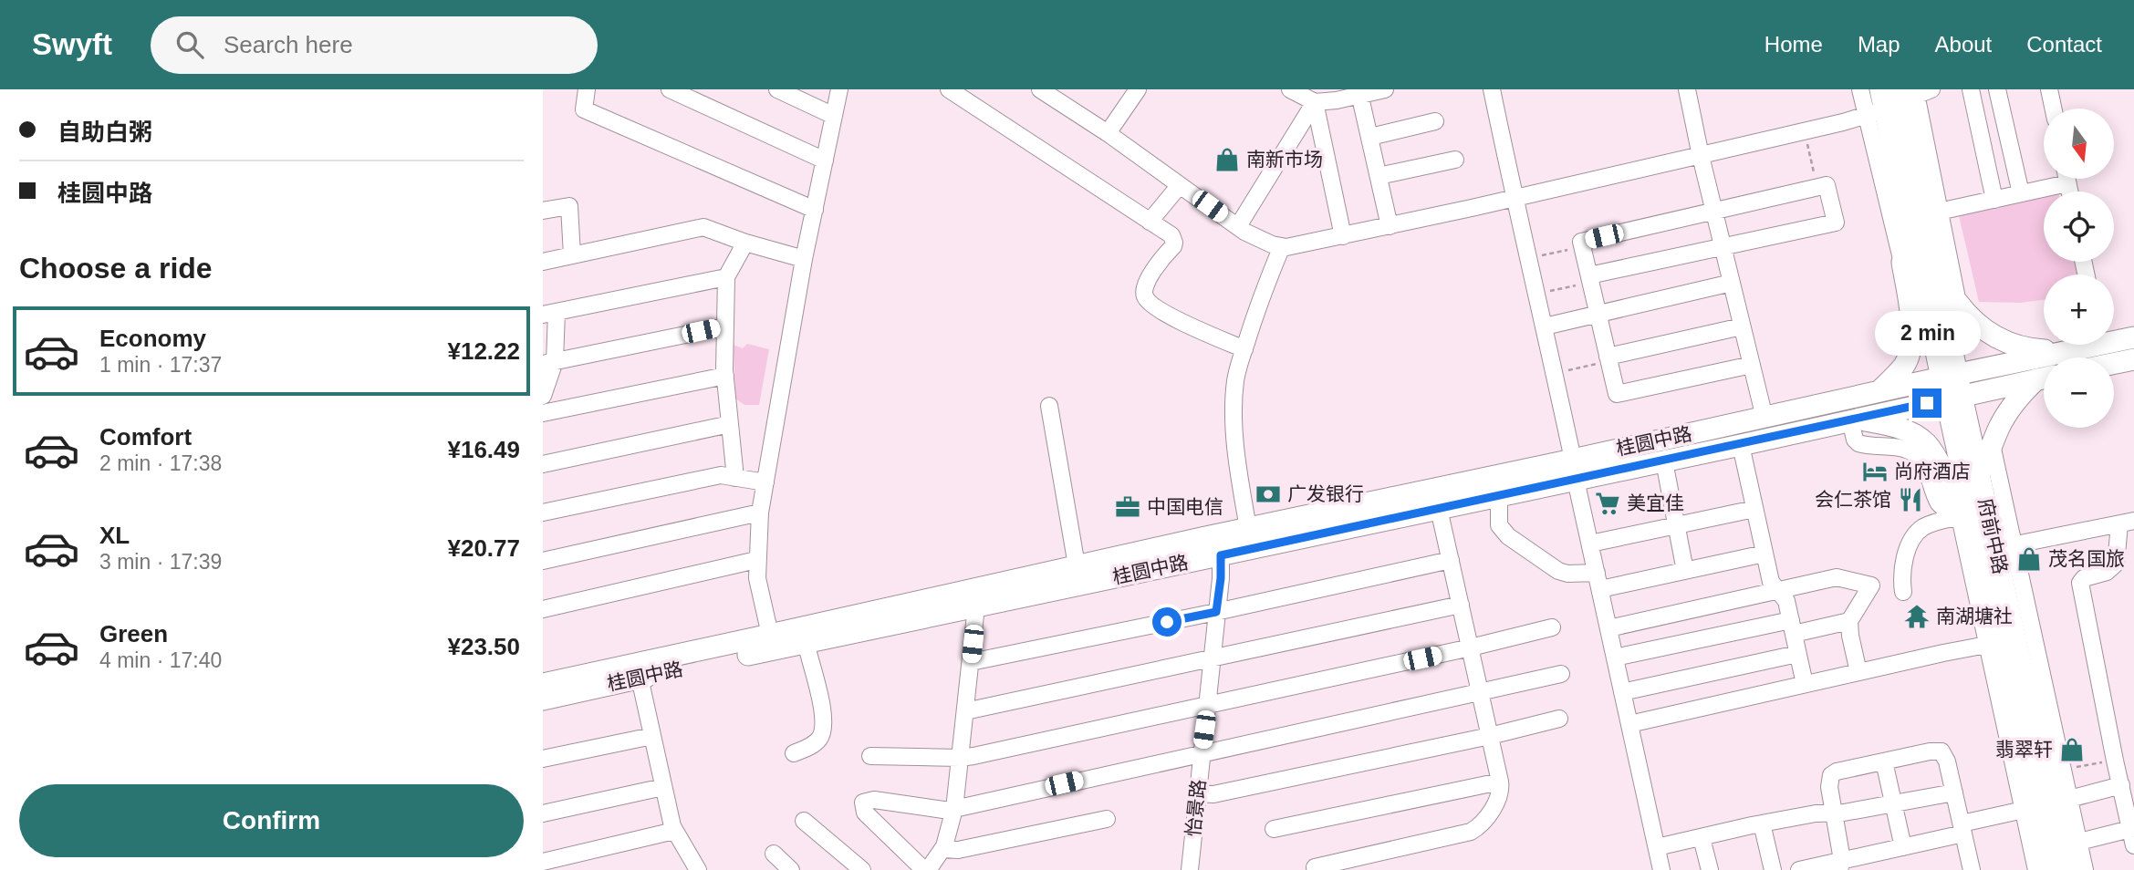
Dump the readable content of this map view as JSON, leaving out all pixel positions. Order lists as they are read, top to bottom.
{
  "streets": {
    "main road": ["桂圆中路", "府前中路"],
    "street": ["怡景路"]
  },
  "crossings": [
    ["桂圆中路", "府前中路"],
    ["桂圆中路", "怡景路"]
  ],
  "places": {
    "shop": ["南新市场", "茂名国旅", "翡翠轩"],
    "hotel": ["尚府酒店"],
    "bank": ["广发银行"],
    "restaurant": ["会仁茶馆"],
    "supermarket": ["美宜佳"],
    "office": ["中国电信"],
    "temple": ["南湖塘社"]
  },
  "north": "bottom",
  "page": {
    "header": "Swyft",
    "search": "Search here",
    "nav": [
      "Home",
      "Map",
      "About",
      "Contact"
    ],
    "banner": ["自助白粥", "桂圆中路"],
    "map_buttons": ["+", "−"],
    "heading": "Choose a ride",
    "list": [
      {
        "name": "Economy",
        "note": "1 min · 17:37",
        "value": "¥12.22"
      },
      {
        "name": "Comfort",
        "note": "2 min · 17:38",
        "value": "¥16.49"
      },
      {
        "name": "XL",
        "note": "3 min · 17:39",
        "value": "¥20.77"
      },
      {
        "name": "Green",
        "note": "4 min · 17:40",
        "value": "¥23.50"
      }
    ],
    "bubble": "2 min",
    "buttons": "Confirm"
  }
}
